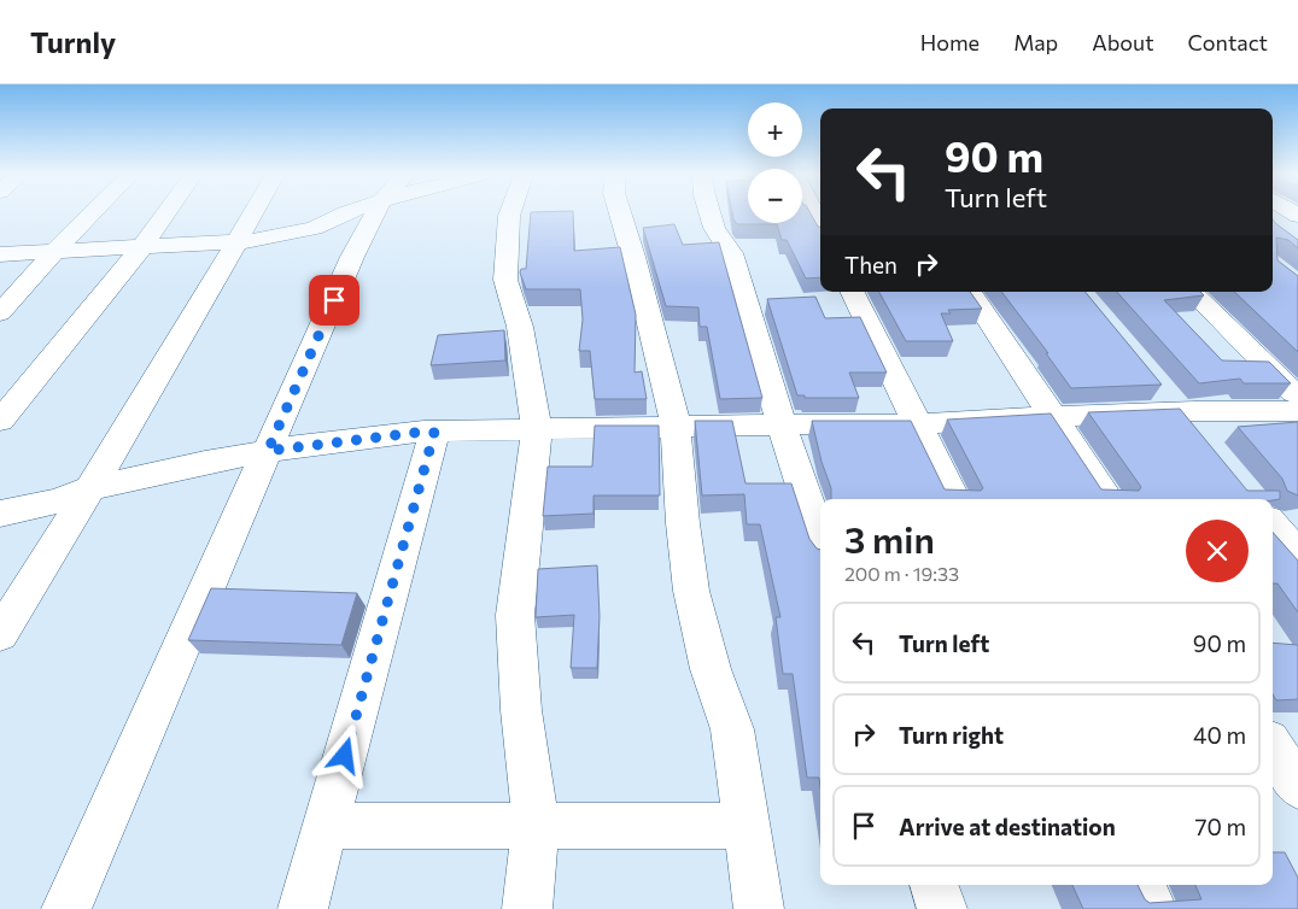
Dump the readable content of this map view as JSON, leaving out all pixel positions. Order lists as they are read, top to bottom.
{
  "page": {
    "header": "Turnly",
    "nav": [
      "Home",
      "Map",
      "About",
      "Contact"
    ],
    "map_buttons": ["+", "−"],
    "turn": ["90 m", "Turn left"],
    "then": "Then",
    "heading": ["3 min", "200 m · 19:33"],
    "list": [
      {
        "name": "Turn left",
        "value": "90 m"
      },
      {
        "name": "Turn right",
        "value": "40 m"
      },
      {
        "name": "Arrive at destination",
        "value": "70 m"
      }
    ]
  }
}
